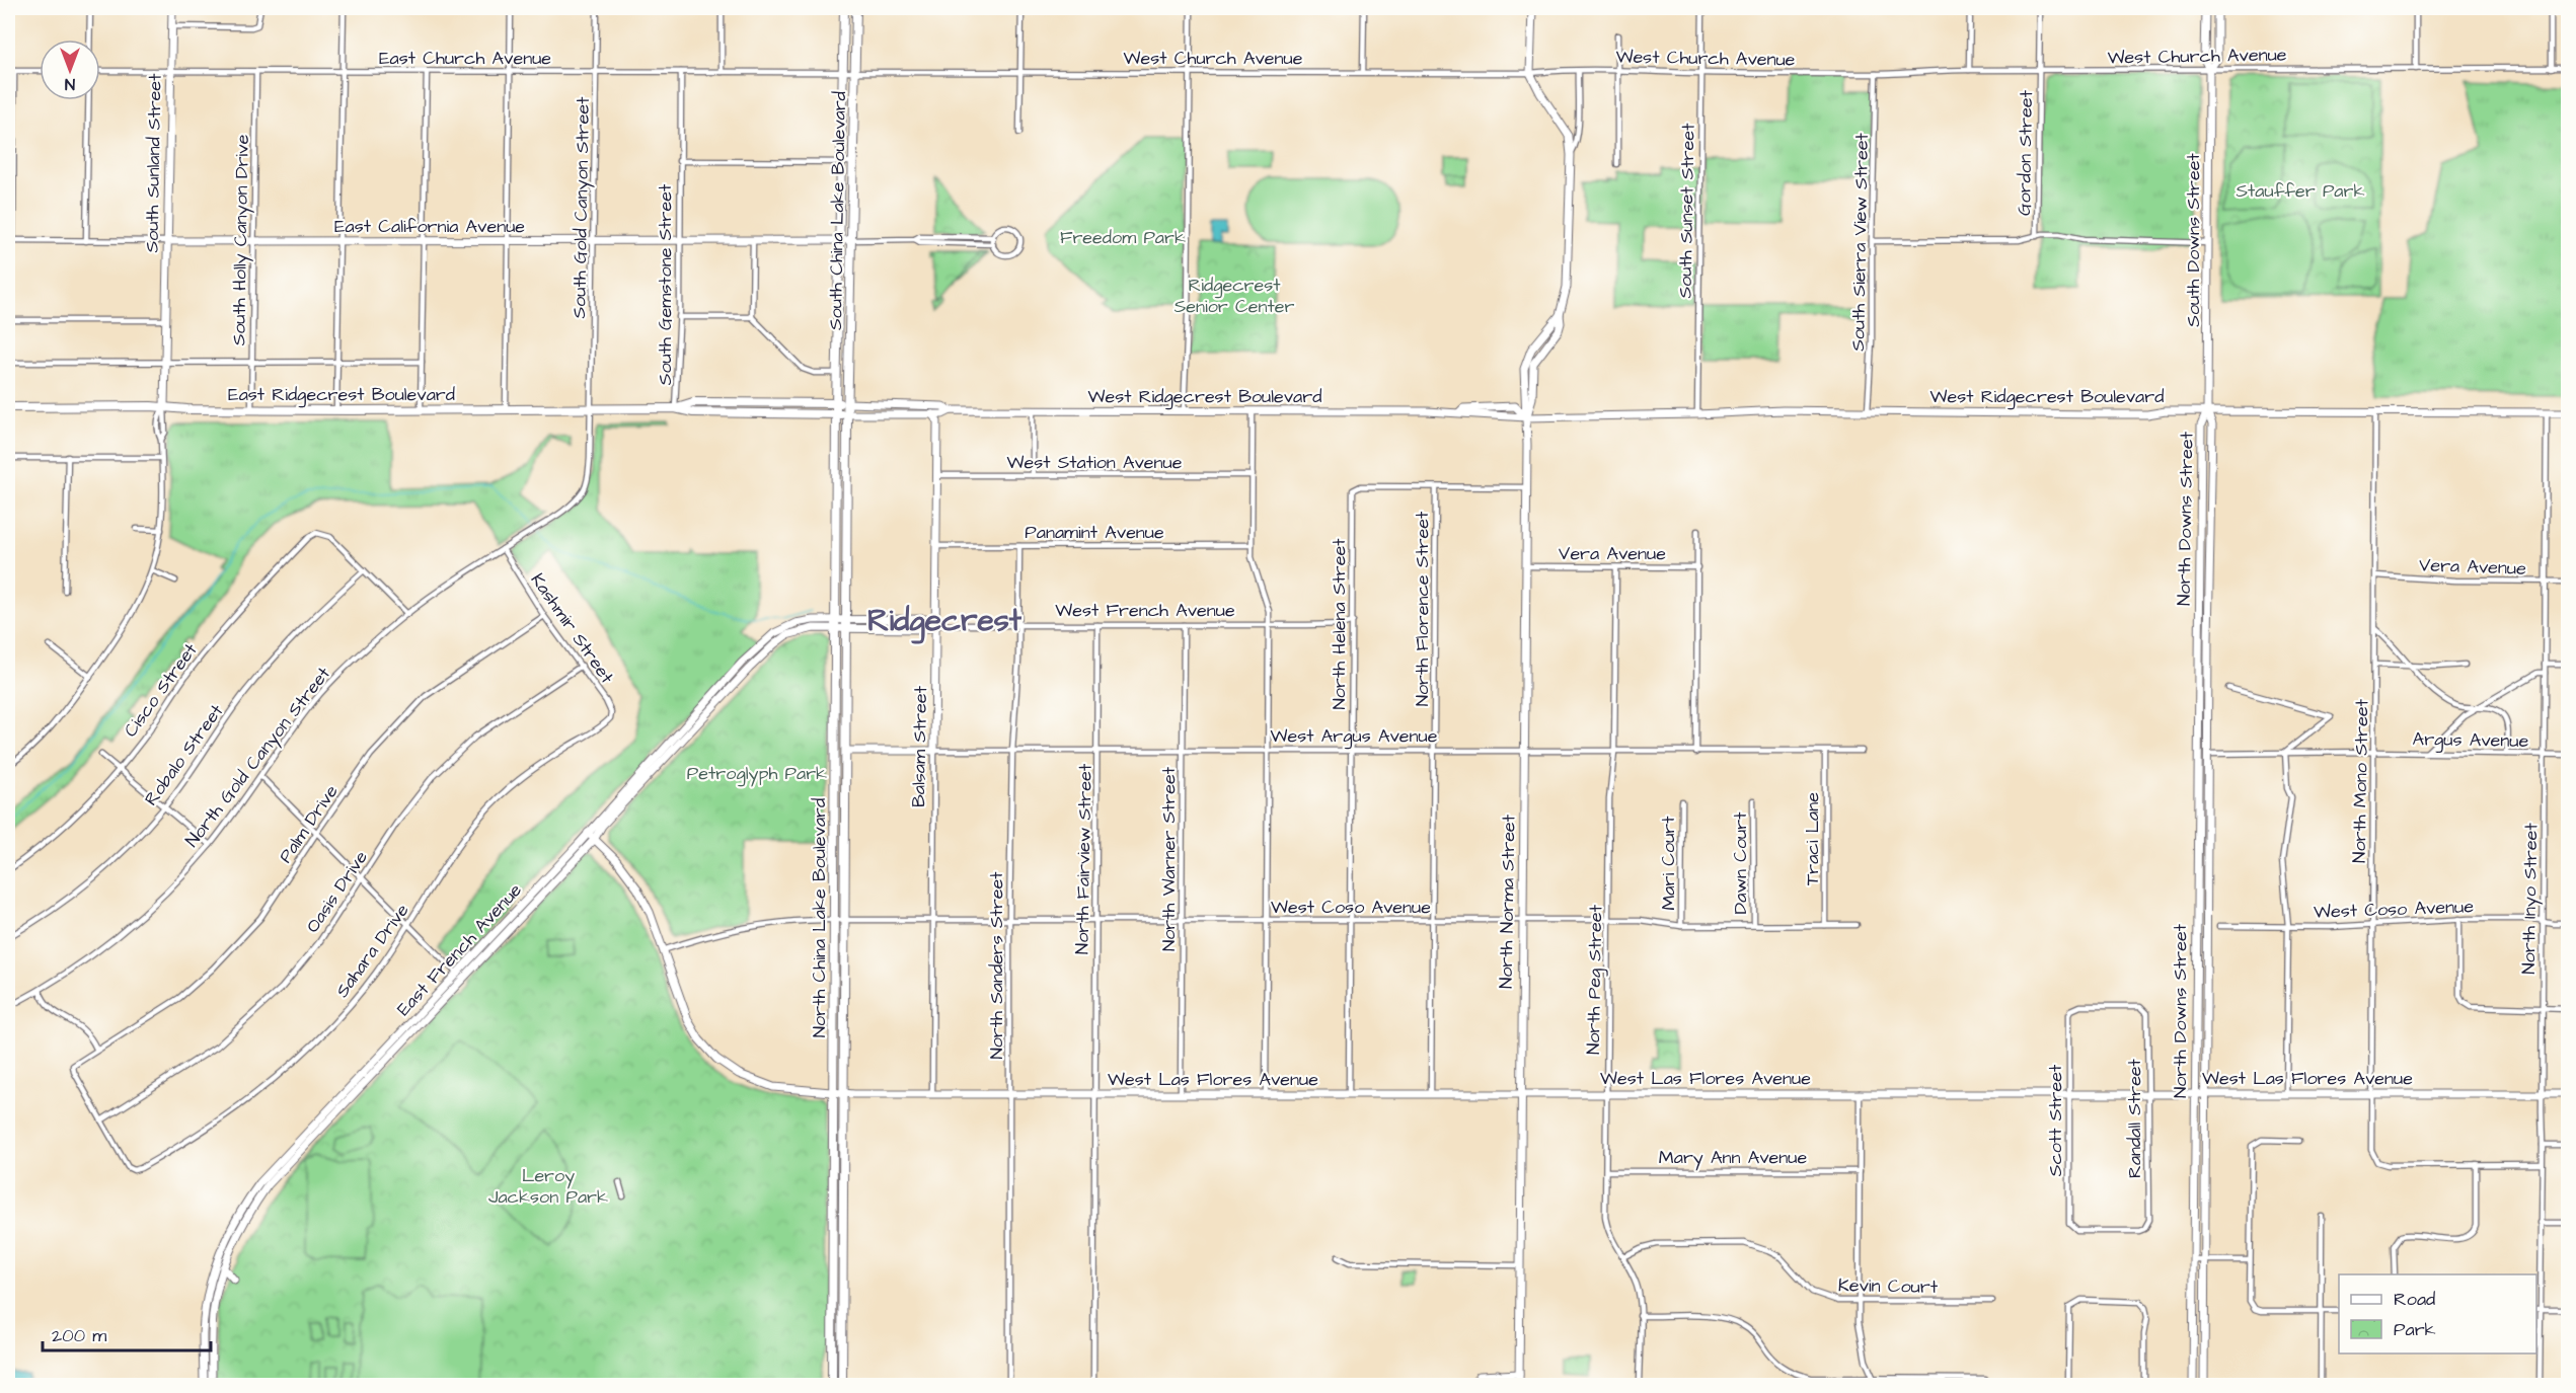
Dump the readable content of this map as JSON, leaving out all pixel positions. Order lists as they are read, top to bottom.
{
  "streets": {
    "main road": [
      "South Sunland Street",
      "South China Lake Boulevard",
      "East California Avenue",
      "South Downs Street",
      "East Ridgecrest Boulevard",
      "West Ridgecrest Boulevard",
      "North Downs Street",
      "West French Avenue",
      "West Argus Avenue",
      "Balsam Street",
      "North Norma Street",
      "North China Lake Boulevard",
      "East French Avenue",
      "West Las Flores Avenue"
    ],
    "street": [
      "West Church Avenue",
      "East Church Avenue",
      "Gordon Street",
      "South Gold Canyon Street",
      "South Sunset Street",
      "South Holly Canyon Drive",
      "South Sierra View Street",
      "South Gemstone Street",
      "West Station Avenue",
      "Panamint Avenue",
      "Vera Avenue",
      "North Florence Street",
      "North Helena Street",
      "Kashmir Street",
      "Cisco Street",
      "Argus Avenue",
      "Robalo Street",
      "North Gold Canyon Street",
      "North Mono Street",
      "Palm Drive",
      "Traci Lane",
      "North Fairview Street",
      "North Warner Street",
      "Mari Court",
      "Dawn Court",
      "Oasis Drive",
      "North Inyo Street",
      "West Coso Avenue",
      "Sahara Drive",
      "North Sanders Street",
      "North Peg Street",
      "Randall Street",
      "Scott Street",
      "Mary Ann Avenue",
      "Kevin Court"
    ]
  },
  "crossings": [
    ["West Church Avenue", "East Church Avenue"],
    ["West Church Avenue", "Gordon Street"],
    ["West Church Avenue", "South China Lake Boulevard"],
    ["West Church Avenue", "South Sunset Street"],
    ["West Church Avenue", "South Downs Street"],
    ["West Church Avenue", "South Sierra View Street"],
    ["East Church Avenue", "South Sunland Street"],
    ["East Church Avenue", "South Gold Canyon Street"],
    ["East Church Avenue", "South China Lake Boulevard"],
    ["East Church Avenue", "South Holly Canyon Drive"],
    ["East Church Avenue", "South Gemstone Street"],
    ["South Sunland Street", "East California Avenue"],
    ["South Sunland Street", "East Ridgecrest Boulevard"],
    ["South Gold Canyon Street", "East California Avenue"],
    ["South Gold Canyon Street", "East Ridgecrest Boulevard"],
    ["South Gold Canyon Street", "North Gold Canyon Street"],
    ["South China Lake Boulevard", "East California Avenue"],
    ["South China Lake Boulevard", "East Ridgecrest Boulevard"],
    ["South China Lake Boulevard", "West Ridgecrest Boulevard"],
    ["South China Lake Boulevard", "North China Lake Boulevard"],
    ["South Sunset Street", "West Ridgecrest Boulevard"],
    ["East California Avenue", "South Holly Canyon Drive"],
    ["East California Avenue", "South Gemstone Street"],
    ["South Holly Canyon Drive", "East Ridgecrest Boulevard"],
    ["South Downs Street", "West Ridgecrest Boulevard"],
    ["South Downs Street", "North Downs Street"],
    ["South Sierra View Street", "West Ridgecrest Boulevard"],
    ["South Gemstone Street", "East Ridgecrest Boulevard"],
    ["East Ridgecrest Boulevard", "West Ridgecrest Boulevard"],
    ["East Ridgecrest Boulevard", "North Gold Canyon Street"],
    ["East Ridgecrest Boulevard", "North China Lake Boulevard"],
    ["West Ridgecrest Boulevard", "North Downs Street"],
    ["West Ridgecrest Boulevard", "Balsam Street"],
    ["West Ridgecrest Boulevard", "North Mono Street"],
    ["West Ridgecrest Boulevard", "North Inyo Street"],
    ["West Ridgecrest Boulevard", "North Norma Street"],
    ["West Ridgecrest Boulevard", "North China Lake Boulevard"],
    ["West Station Avenue", "Balsam Street"],
    ["North Downs Street", "Argus Avenue"],
    ["North Downs Street", "West Las Flores Avenue"],
    ["Panamint Avenue", "Balsam Street"],
    ["Panamint Avenue", "North Sanders Street"],
    ["Vera Avenue", "North Mono Street"],
    ["Vera Avenue", "North Inyo Street"],
    ["Vera Avenue", "North Norma Street"],
    ["Vera Avenue", "North Peg Street"],
    ["North Florence Street", "North Helena Street"],
    ["North Florence Street", "West Argus Avenue"],
    ["North Florence Street", "West Coso Avenue"],
    ["North Florence Street", "West Las Flores Avenue"],
    ["West French Avenue", "North Helena Street"],
    ["West French Avenue", "Balsam Street"],
    ["West French Avenue", "North Fairview Street"],
    ["West French Avenue", "North Warner Street"],
    ["West French Avenue", "North China Lake Boulevard"],
    ["West French Avenue", "East French Avenue"],
    ["West French Avenue", "North Sanders Street"],
    ["North Helena Street", "West Argus Avenue"],
    ["North Helena Street", "West Coso Avenue"],
    ["North Helena Street", "West Las Flores Avenue"],
    ["Kashmir Street", "North Gold Canyon Street"],
    ["Kashmir Street", "Palm Drive"],
    ["Kashmir Street", "Oasis Drive"],
    ["Kashmir Street", "Sahara Drive"],
    ["Cisco Street", "Robalo Street"],
    ["West Argus Avenue", "Balsam Street"],
    ["West Argus Avenue", "Traci Lane"],
    ["West Argus Avenue", "North Fairview Street"],
    ["West Argus Avenue", "North Warner Street"],
    ["West Argus Avenue", "North Norma Street"],
    ["West Argus Avenue", "North China Lake Boulevard"],
    ["West Argus Avenue", "North Sanders Street"],
    ["West Argus Avenue", "North Peg Street"],
    ["Argus Avenue", "North Mono Street"],
    ["Argus Avenue", "North Inyo Street"],
    ["Balsam Street", "West Coso Avenue"],
    ["Balsam Street", "West Las Flores Avenue"],
    ["North Mono Street", "West Coso Avenue"],
    ["North Mono Street", "West Las Flores Avenue"],
    ["Palm Drive", "Oasis Drive"],
    ["Palm Drive", "Sahara Drive"],
    ["Traci Lane", "West Coso Avenue"],
    ["North Fairview Street", "West Coso Avenue"],
    ["North Fairview Street", "West Las Flores Avenue"],
    ["North Warner Street", "West Coso Avenue"],
    ["North Warner Street", "West Las Flores Avenue"],
    ["Mari Court", "West Coso Avenue"],
    ["Dawn Court", "West Coso Avenue"],
    ["Oasis Drive", "Sahara Drive"],
    ["North Inyo Street", "West Coso Avenue"],
    ["North Inyo Street", "West Las Flores Avenue"],
    ["North Norma Street", "West Coso Avenue"],
    ["North Norma Street", "West Las Flores Avenue"],
    ["West Coso Avenue", "North China Lake Boulevard"],
    ["West Coso Avenue", "North Sanders Street"],
    ["West Coso Avenue", "North Peg Street"],
    ["West Coso Avenue", "West Las Flores Avenue"],
    ["North China Lake Boulevard", "East French Avenue"],
    ["North China Lake Boulevard", "West Las Flores Avenue"],
    ["East French Avenue", "West Las Flores Avenue"],
    ["North Sanders Street", "West Las Flores Avenue"],
    ["North Peg Street", "West Las Flores Avenue"],
    ["North Peg Street", "Mary Ann Avenue"],
    ["North Peg Street", "Kevin Court"],
    ["West Las Flores Avenue", "Randall Street"],
    ["West Las Flores Avenue", "Scott Street"],
    ["Randall Street", "Scott Street"]
  ],
  "districts": ["Ridgecrest"],
  "parks": [
    "Stauffer Park",
    "Freedom Park",
    "Ridgecrest Senior Center",
    "Petroglyph Park",
    "Leroy Jackson Park"
  ],
  "legend": ["Road", "Park"],
  "scale_bar": "200 m",
  "north": "bottom"
}
